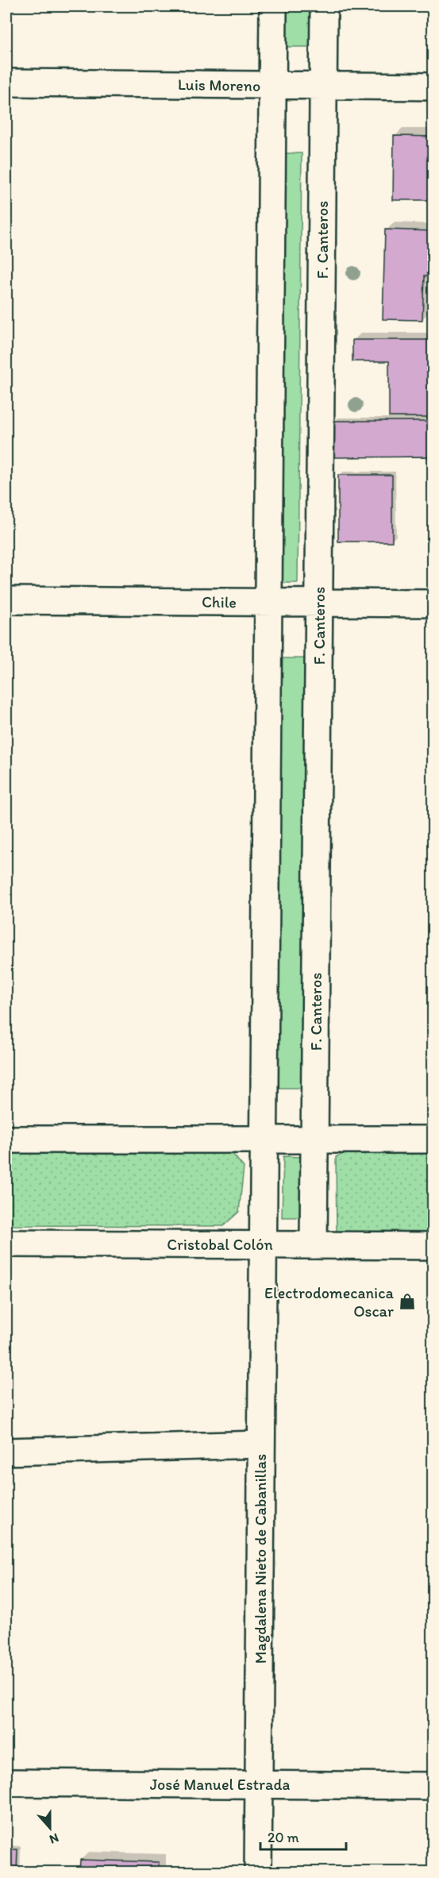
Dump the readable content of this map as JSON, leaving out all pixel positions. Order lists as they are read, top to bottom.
{
  "streets": {
    "street": [
      "Luis Moreno",
      "F. Canteros",
      "Chile",
      "Cristobal Colón",
      "Magdalena Nieto de Cabanillas",
      "José Manuel Estrada"
    ]
  },
  "crossings": [
    ["Luis Moreno", "F. Canteros"],
    ["F. Canteros", "Chile"],
    ["F. Canteros", "Cristobal Colón"],
    ["Cristobal Colón", "Magdalena Nieto de Cabanillas"],
    ["Magdalena Nieto de Cabanillas", "José Manuel Estrada"]
  ],
  "places": {
    "shop": ["Electrodomecanica Oscar"]
  },
  "scale_bar": "20 m",
  "north": "bottom"
}
